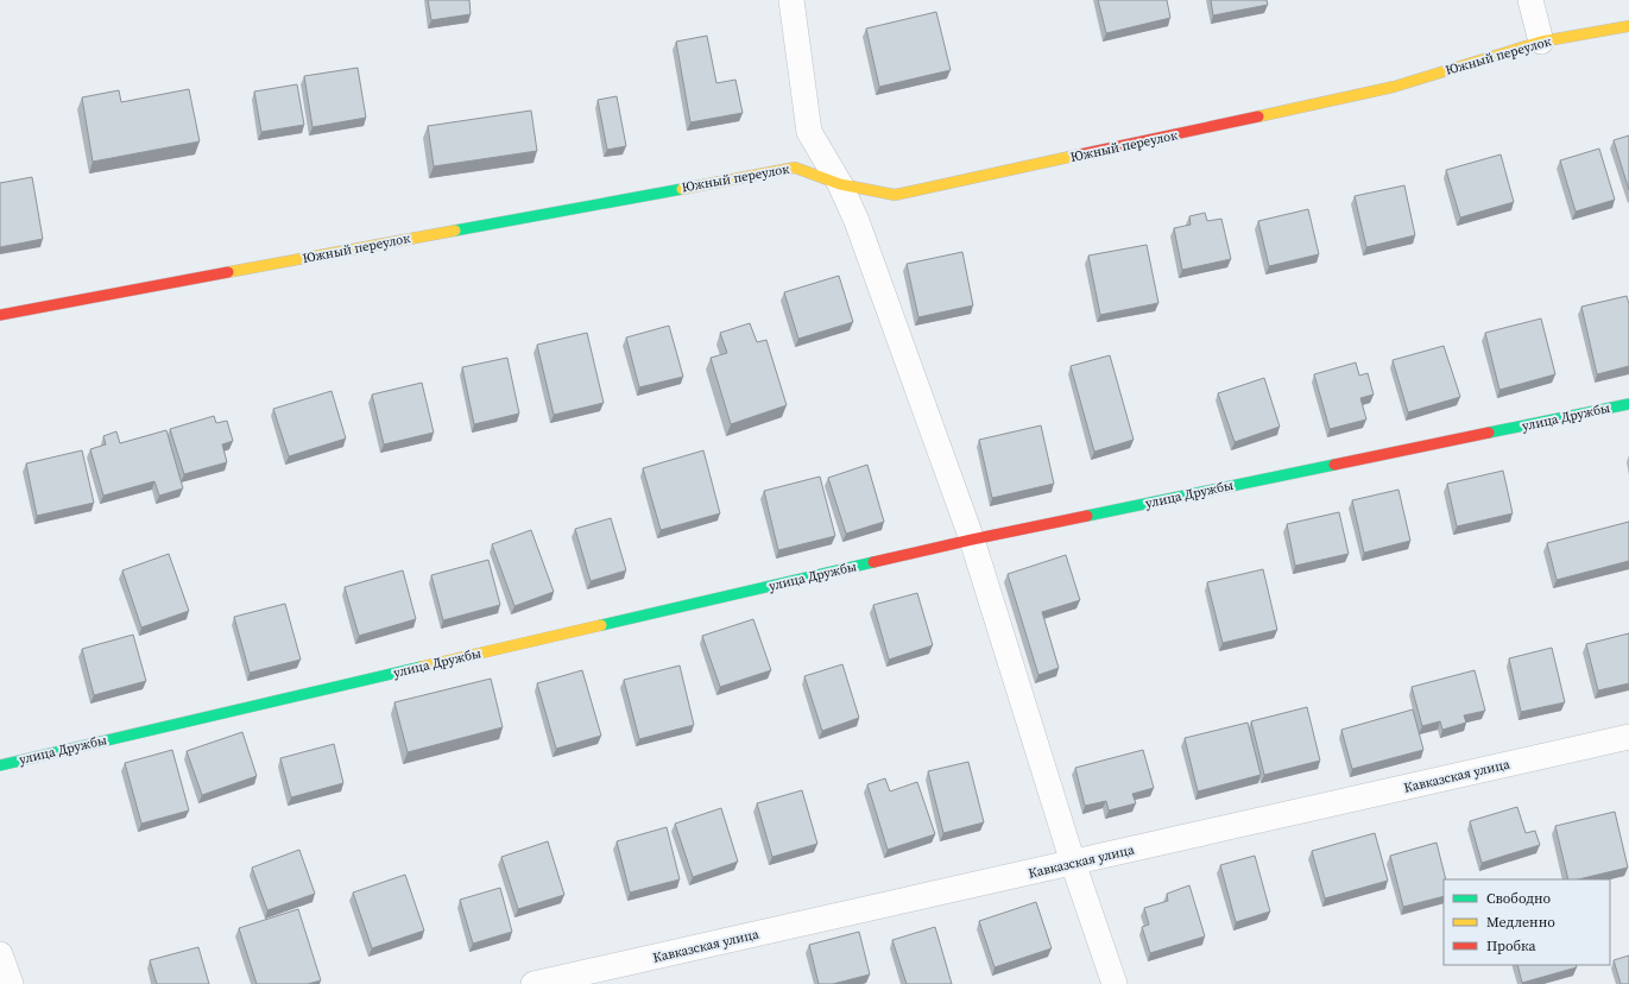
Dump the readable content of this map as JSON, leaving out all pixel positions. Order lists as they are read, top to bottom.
{
  "streets": {
    "street": ["Южный переулок", "улица Дружбы", "Кавказская улица"]
  },
  "legend": ["Свободно", "Медленно", "Пробка"]
}
